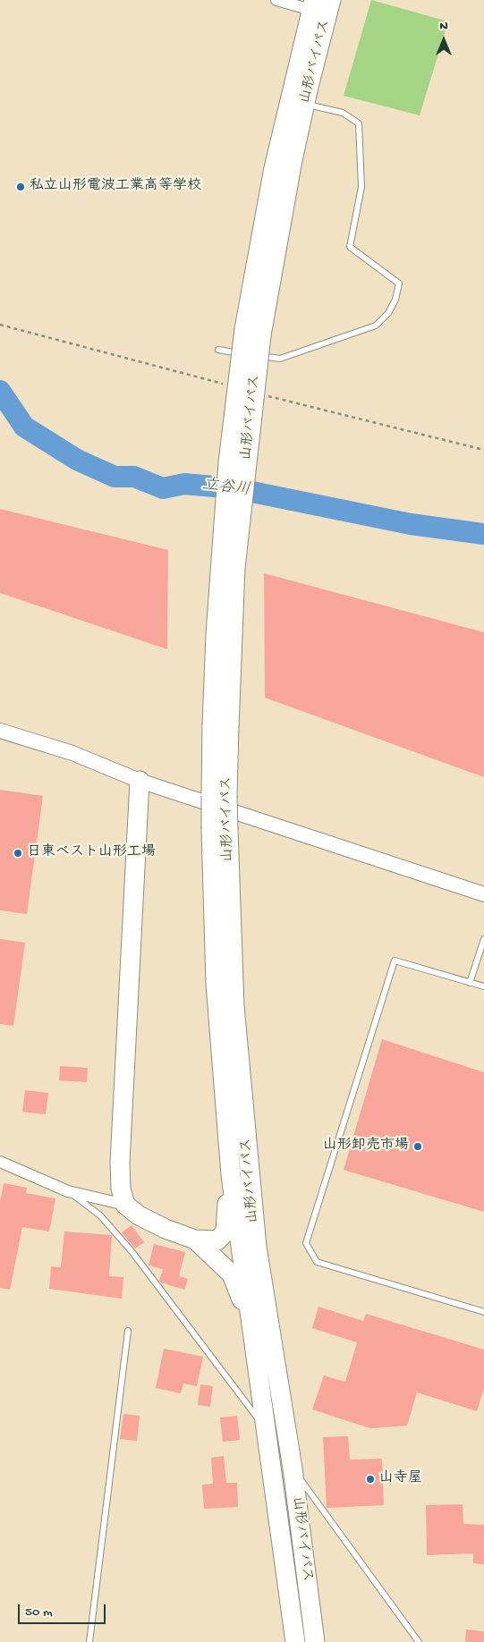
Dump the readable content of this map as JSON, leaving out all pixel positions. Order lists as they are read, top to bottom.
{
  "streets": {
    "highway": ["山形バイパス"]
  },
  "water": ["立谷川"],
  "places": [
    "私立山形電波工業高等学校",
    "日東ベスト山形工場",
    "山形卸売市場",
    "山寺屋"
  ],
  "scale_bar": "50 m",
  "north": "top"
}
